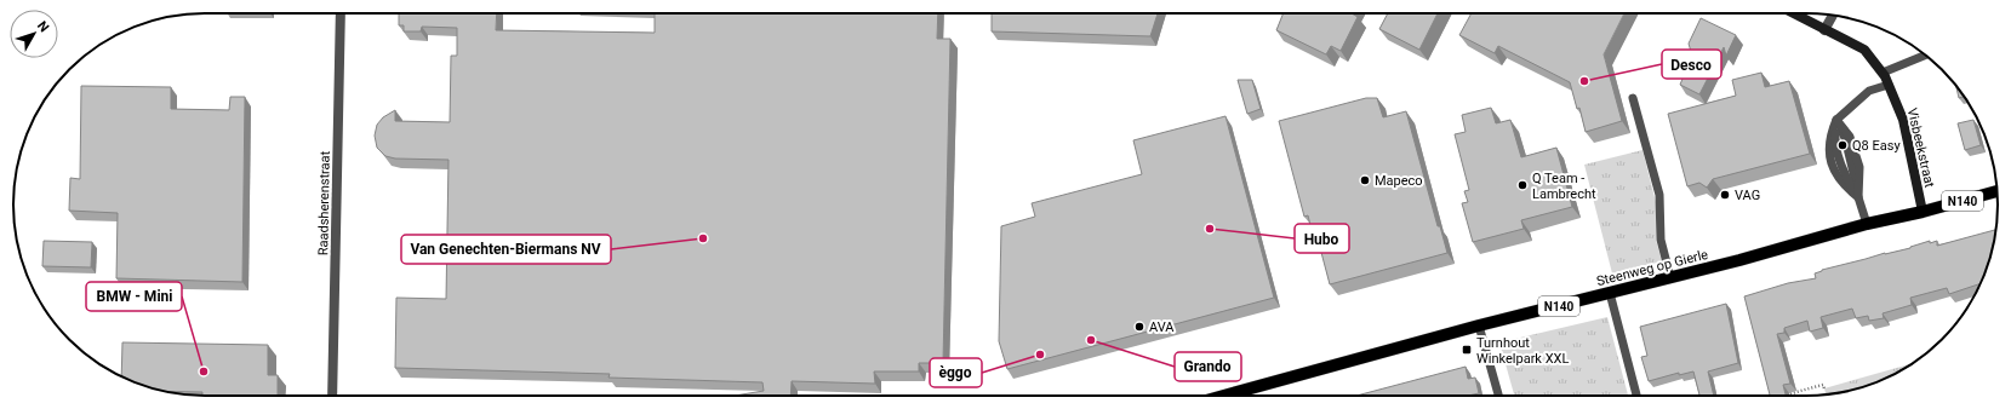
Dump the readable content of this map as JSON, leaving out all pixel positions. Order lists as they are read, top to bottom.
{
  "streets": {
    "main road": ["N140", "Steenweg op Gierle"],
    "street": ["Visbeekstraat", "Raadsherenstraat"]
  },
  "crossings": [
    ["Visbeekstraat", "Steenweg op Gierle"]
  ],
  "places": {
    "other": [
      "Desco",
      "Q8 Easy",
      "Mapeco",
      "Q Team - Lambrecht",
      "VAG",
      "Hubo",
      "Van Genechten-Biermans NV",
      "AVA",
      "Grando",
      "èggo",
      "BMW - Mini"
    ],
    "transit": ["Turnhout Winkelpark XXL"]
  },
  "north": "top right"
}
